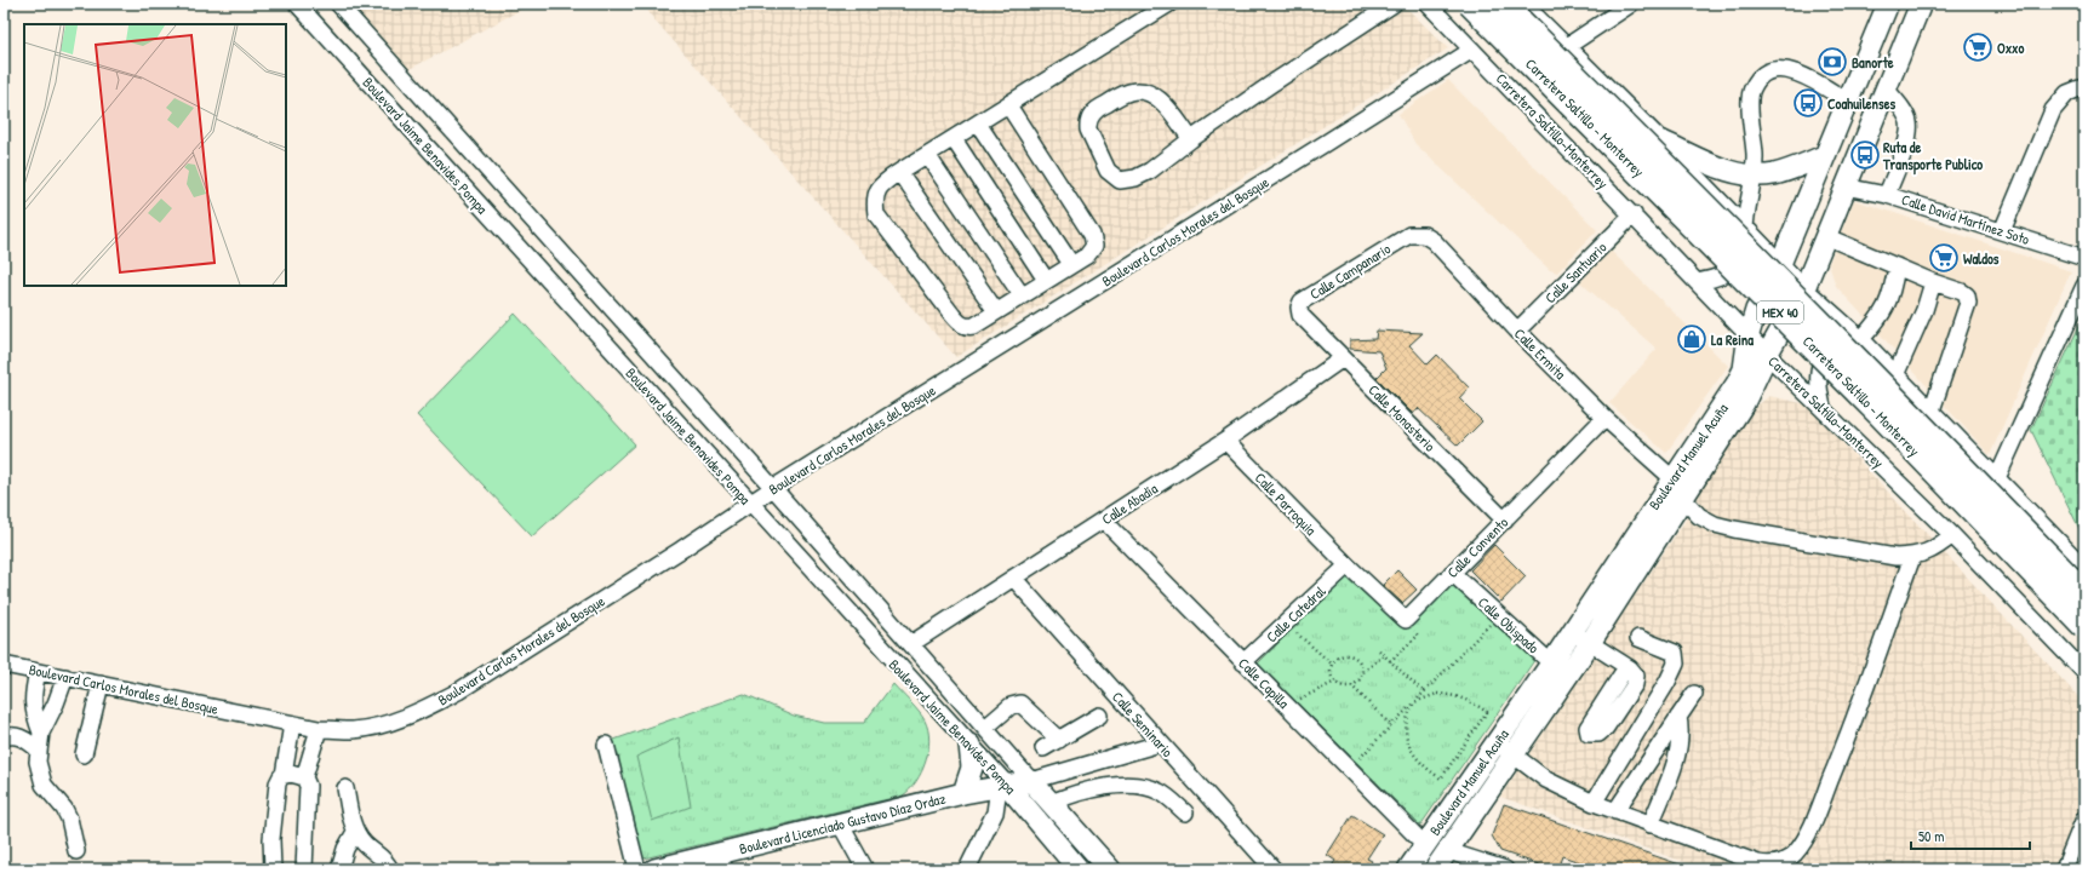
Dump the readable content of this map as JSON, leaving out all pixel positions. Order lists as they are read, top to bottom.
{
  "streets": {
    "highway": ["Carretera Saltillo - Monterrey", "MEX 40"],
    "main road": ["Boulevard Jaime Benavides Pompa", "Boulevard Manuel Acuña", "Boulevard Licenciado Gustavo Díaz Ordaz"],
    "street": [
      "Carretera Saltillo-Monterrey",
      "Calle David Martínez Soto",
      "Boulevard Carlos Morales del Bosque",
      "Calle Campanario",
      "Calle Santuario",
      "Calle Ermita",
      "Calle Monasterio",
      "Calle Abadía",
      "Calle Parroquia",
      "Calle Convento",
      "Calle Catedral",
      "Calle Obispado",
      "Calle Capilla",
      "Calle Seminario"
    ]
  },
  "crossings": [
    ["Carretera Saltillo-Monterrey", "Boulevard Carlos Morales del Bosque"],
    ["Carretera Saltillo-Monterrey", "Calle Santuario"],
    ["Carretera Saltillo-Monterrey", "Boulevard Manuel Acuña"],
    ["Boulevard Jaime Benavides Pompa", "Boulevard Carlos Morales del Bosque"],
    ["Boulevard Jaime Benavides Pompa", "Calle Abadía"],
    ["Boulevard Jaime Benavides Pompa", "Boulevard Licenciado Gustavo Díaz Ordaz"],
    ["Calle David Martínez Soto", "Boulevard Manuel Acuña"],
    ["Calle Campanario", "Calle Ermita"],
    ["Calle Campanario", "Calle Monasterio"],
    ["Calle Santuario", "Calle Ermita"],
    ["Calle Ermita", "Boulevard Manuel Acuña"],
    ["Calle Ermita", "Calle Convento"],
    ["Calle Monasterio", "Calle Abadía"],
    ["Calle Monasterio", "Calle Convento"],
    ["Boulevard Manuel Acuña", "Calle Obispado"],
    ["Boulevard Manuel Acuña", "Calle Capilla"],
    ["Calle Abadía", "Calle Parroquia"],
    ["Calle Abadía", "Calle Capilla"],
    ["Calle Abadía", "Calle Seminario"],
    ["Calle Parroquia", "Calle Catedral"],
    ["Calle Convento", "Calle Obispado"],
    ["Calle Catedral", "Calle Capilla"]
  ],
  "places": {
    "supermarket": ["Oxxo", "Waldos"],
    "bank": ["Banorte"],
    "bus stop": ["Coahuilenses", "Ruta de Transporte Publico"],
    "shop": ["La Reina"]
  },
  "scale_bar": "50 m"
}
